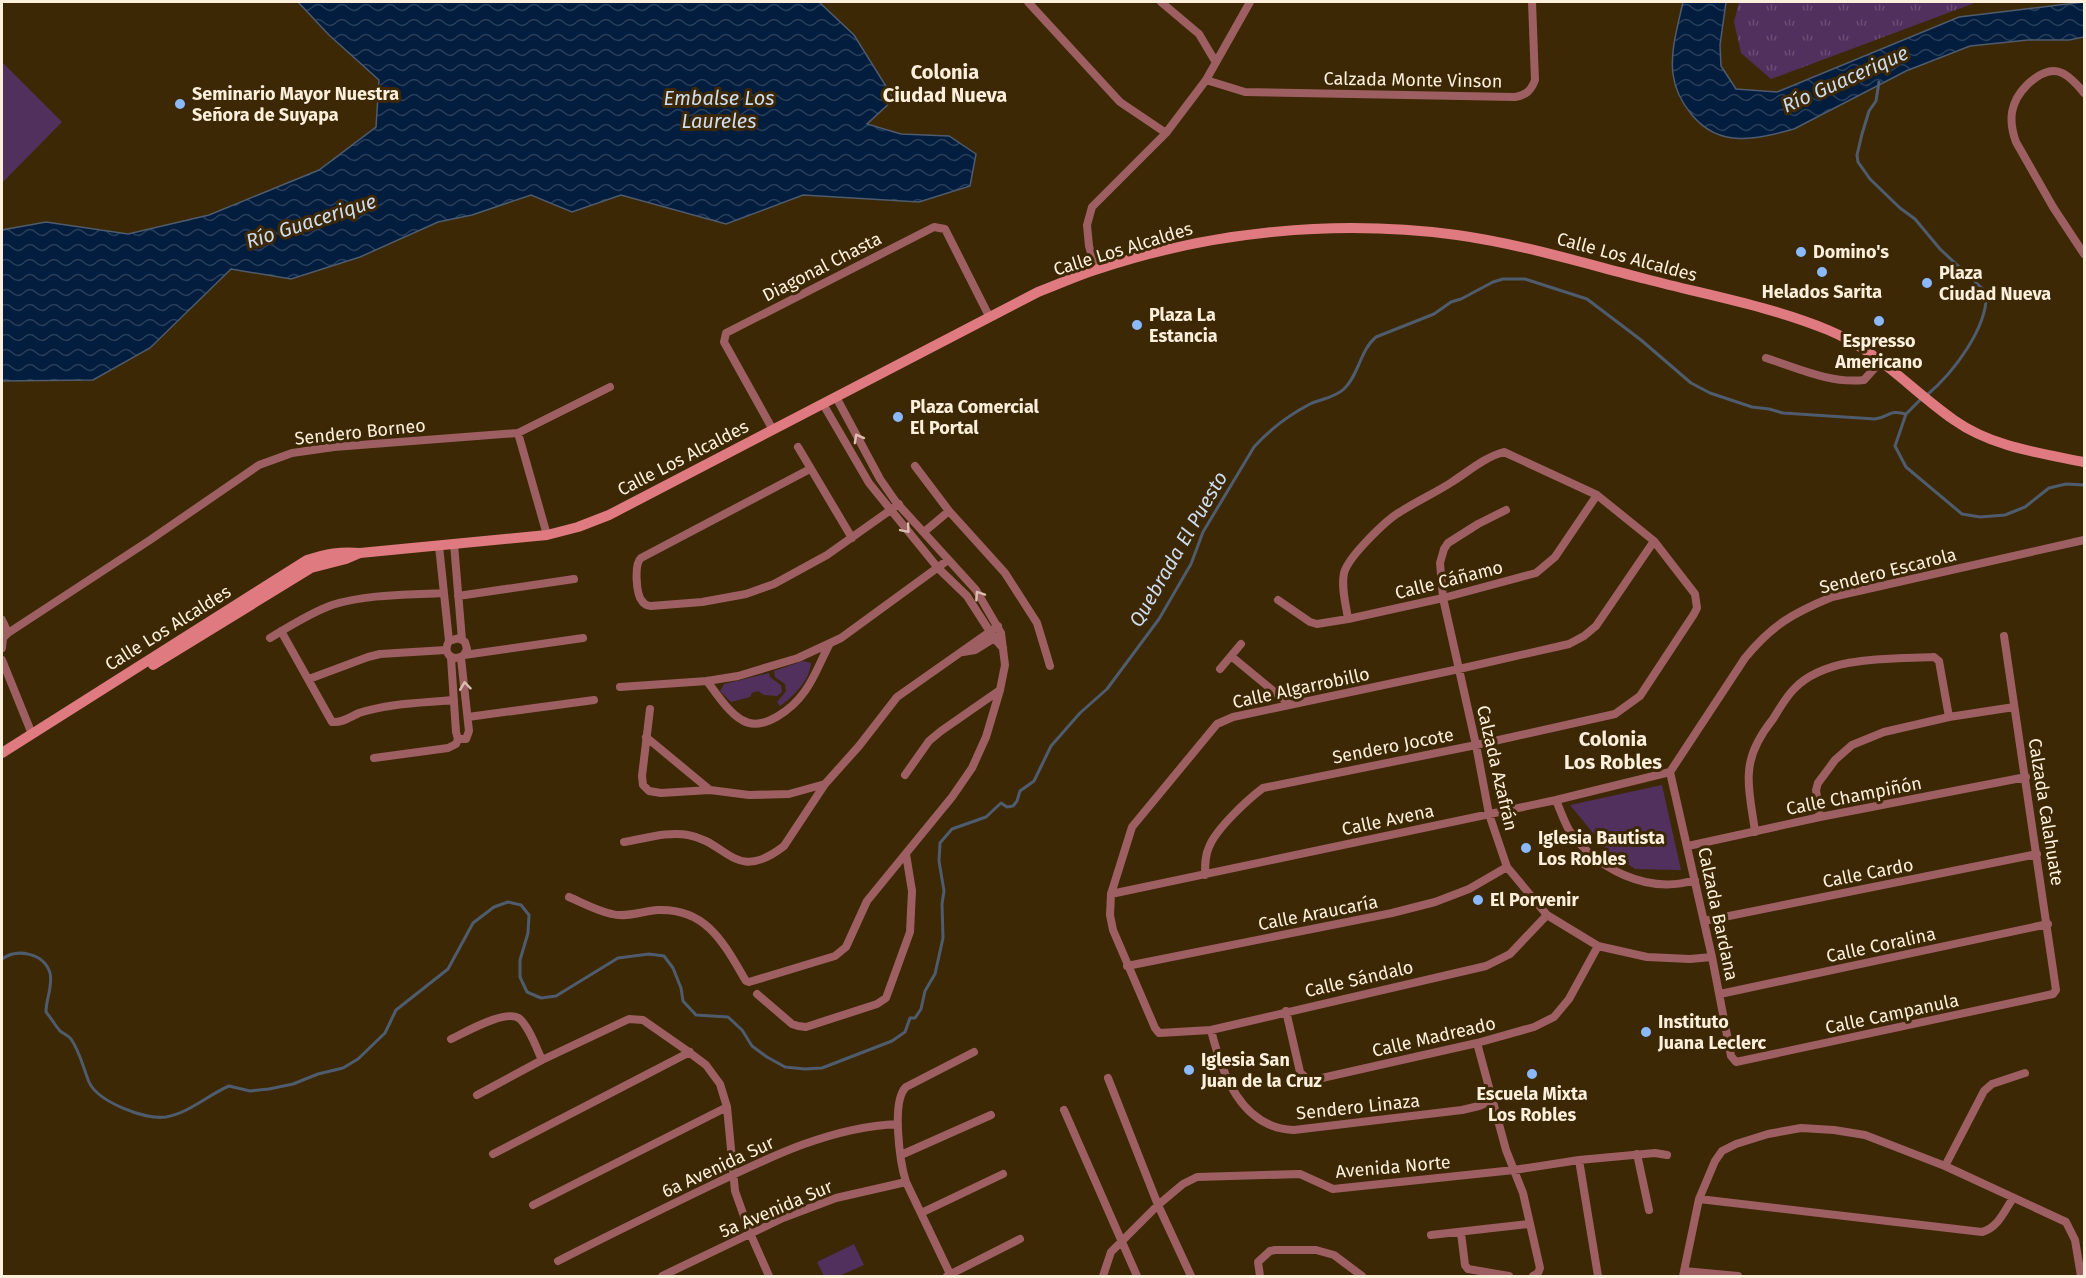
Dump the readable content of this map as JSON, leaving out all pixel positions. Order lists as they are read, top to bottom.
{
  "streets": {
    "main road": ["Calle Los Alcaldes"],
    "street": [
      "Calzada Monte Vinson",
      "Diagonal Chasta",
      "Sendero Borneo",
      "Sendero Escarola",
      "Calle Cáñamo",
      "Calle Algarrobillo",
      "Sendero Jocote",
      "Calzada Azafrán",
      "Calle Champiñón",
      "Calzada Calahuate",
      "Calle Avena",
      "Calle Cardo",
      "Calle Araucaría",
      "Calzada Bardana",
      "Calle Coralina",
      "Calle Sándalo",
      "Calle Campanula",
      "Calle Madreado",
      "Sendero Linaza",
      "6a Avenida Sur",
      "Avenida Norte",
      "5a Avenida Sur"
    ]
  },
  "crossings": [
    ["Calle Los Alcaldes", "Diagonal Chasta"],
    ["Sendero Escarola", "Calle Avena"],
    ["Sendero Escarola", "Calzada Bardana"],
    ["Calle Cáñamo", "Calzada Azafrán"],
    ["Calle Algarrobillo", "Sendero Jocote"],
    ["Calle Algarrobillo", "Calzada Azafrán"],
    ["Calle Algarrobillo", "Calle Avena"],
    ["Calle Algarrobillo", "Calle Araucaría"],
    ["Calle Algarrobillo", "Calle Sándalo"],
    ["Sendero Jocote", "Calzada Azafrán"],
    ["Sendero Jocote", "Calle Avena"],
    ["Calzada Azafrán", "Calle Avena"],
    ["Calzada Azafrán", "Calle Araucaría"],
    ["Calzada Azafrán", "Calzada Bardana"],
    ["Calzada Azafrán", "Calle Sándalo"],
    ["Calzada Azafrán", "Calle Madreado"],
    ["Calle Champiñón", "Calzada Calahuate"],
    ["Calle Champiñón", "Calzada Bardana"],
    ["Calzada Calahuate", "Calle Cardo"],
    ["Calzada Calahuate", "Calle Coralina"],
    ["Calzada Calahuate", "Calle Campanula"],
    ["Calle Avena", "Calzada Bardana"],
    ["Calle Cardo", "Calzada Bardana"],
    ["Calzada Bardana", "Calle Coralina"],
    ["Calzada Bardana", "Calle Campanula"],
    ["Calle Sándalo", "Calle Madreado"],
    ["Calle Sándalo", "Sendero Linaza"]
  ],
  "districts": ["Colonia Ciudad Nueva", "Colonia Los Robles"],
  "water": ["Río Guacerique", "Embalse Los Laureles", "Quebrada El Puesto"],
  "places": [
    "Seminario Mayor Nuestra Señora de Suyapa",
    "Domino's",
    "Helados Sarita",
    "Plaza Ciudad Nueva",
    "Espresso Americano",
    "Plaza La Estancia",
    "Plaza Comercial El Portal",
    "Iglesia Bautista Los Robles",
    "El Porvenir",
    "Instituto Juana Leclerc",
    "Iglesia San Juan de la Cruz",
    "Escuela Mixta Los Robles"
  ]
}
